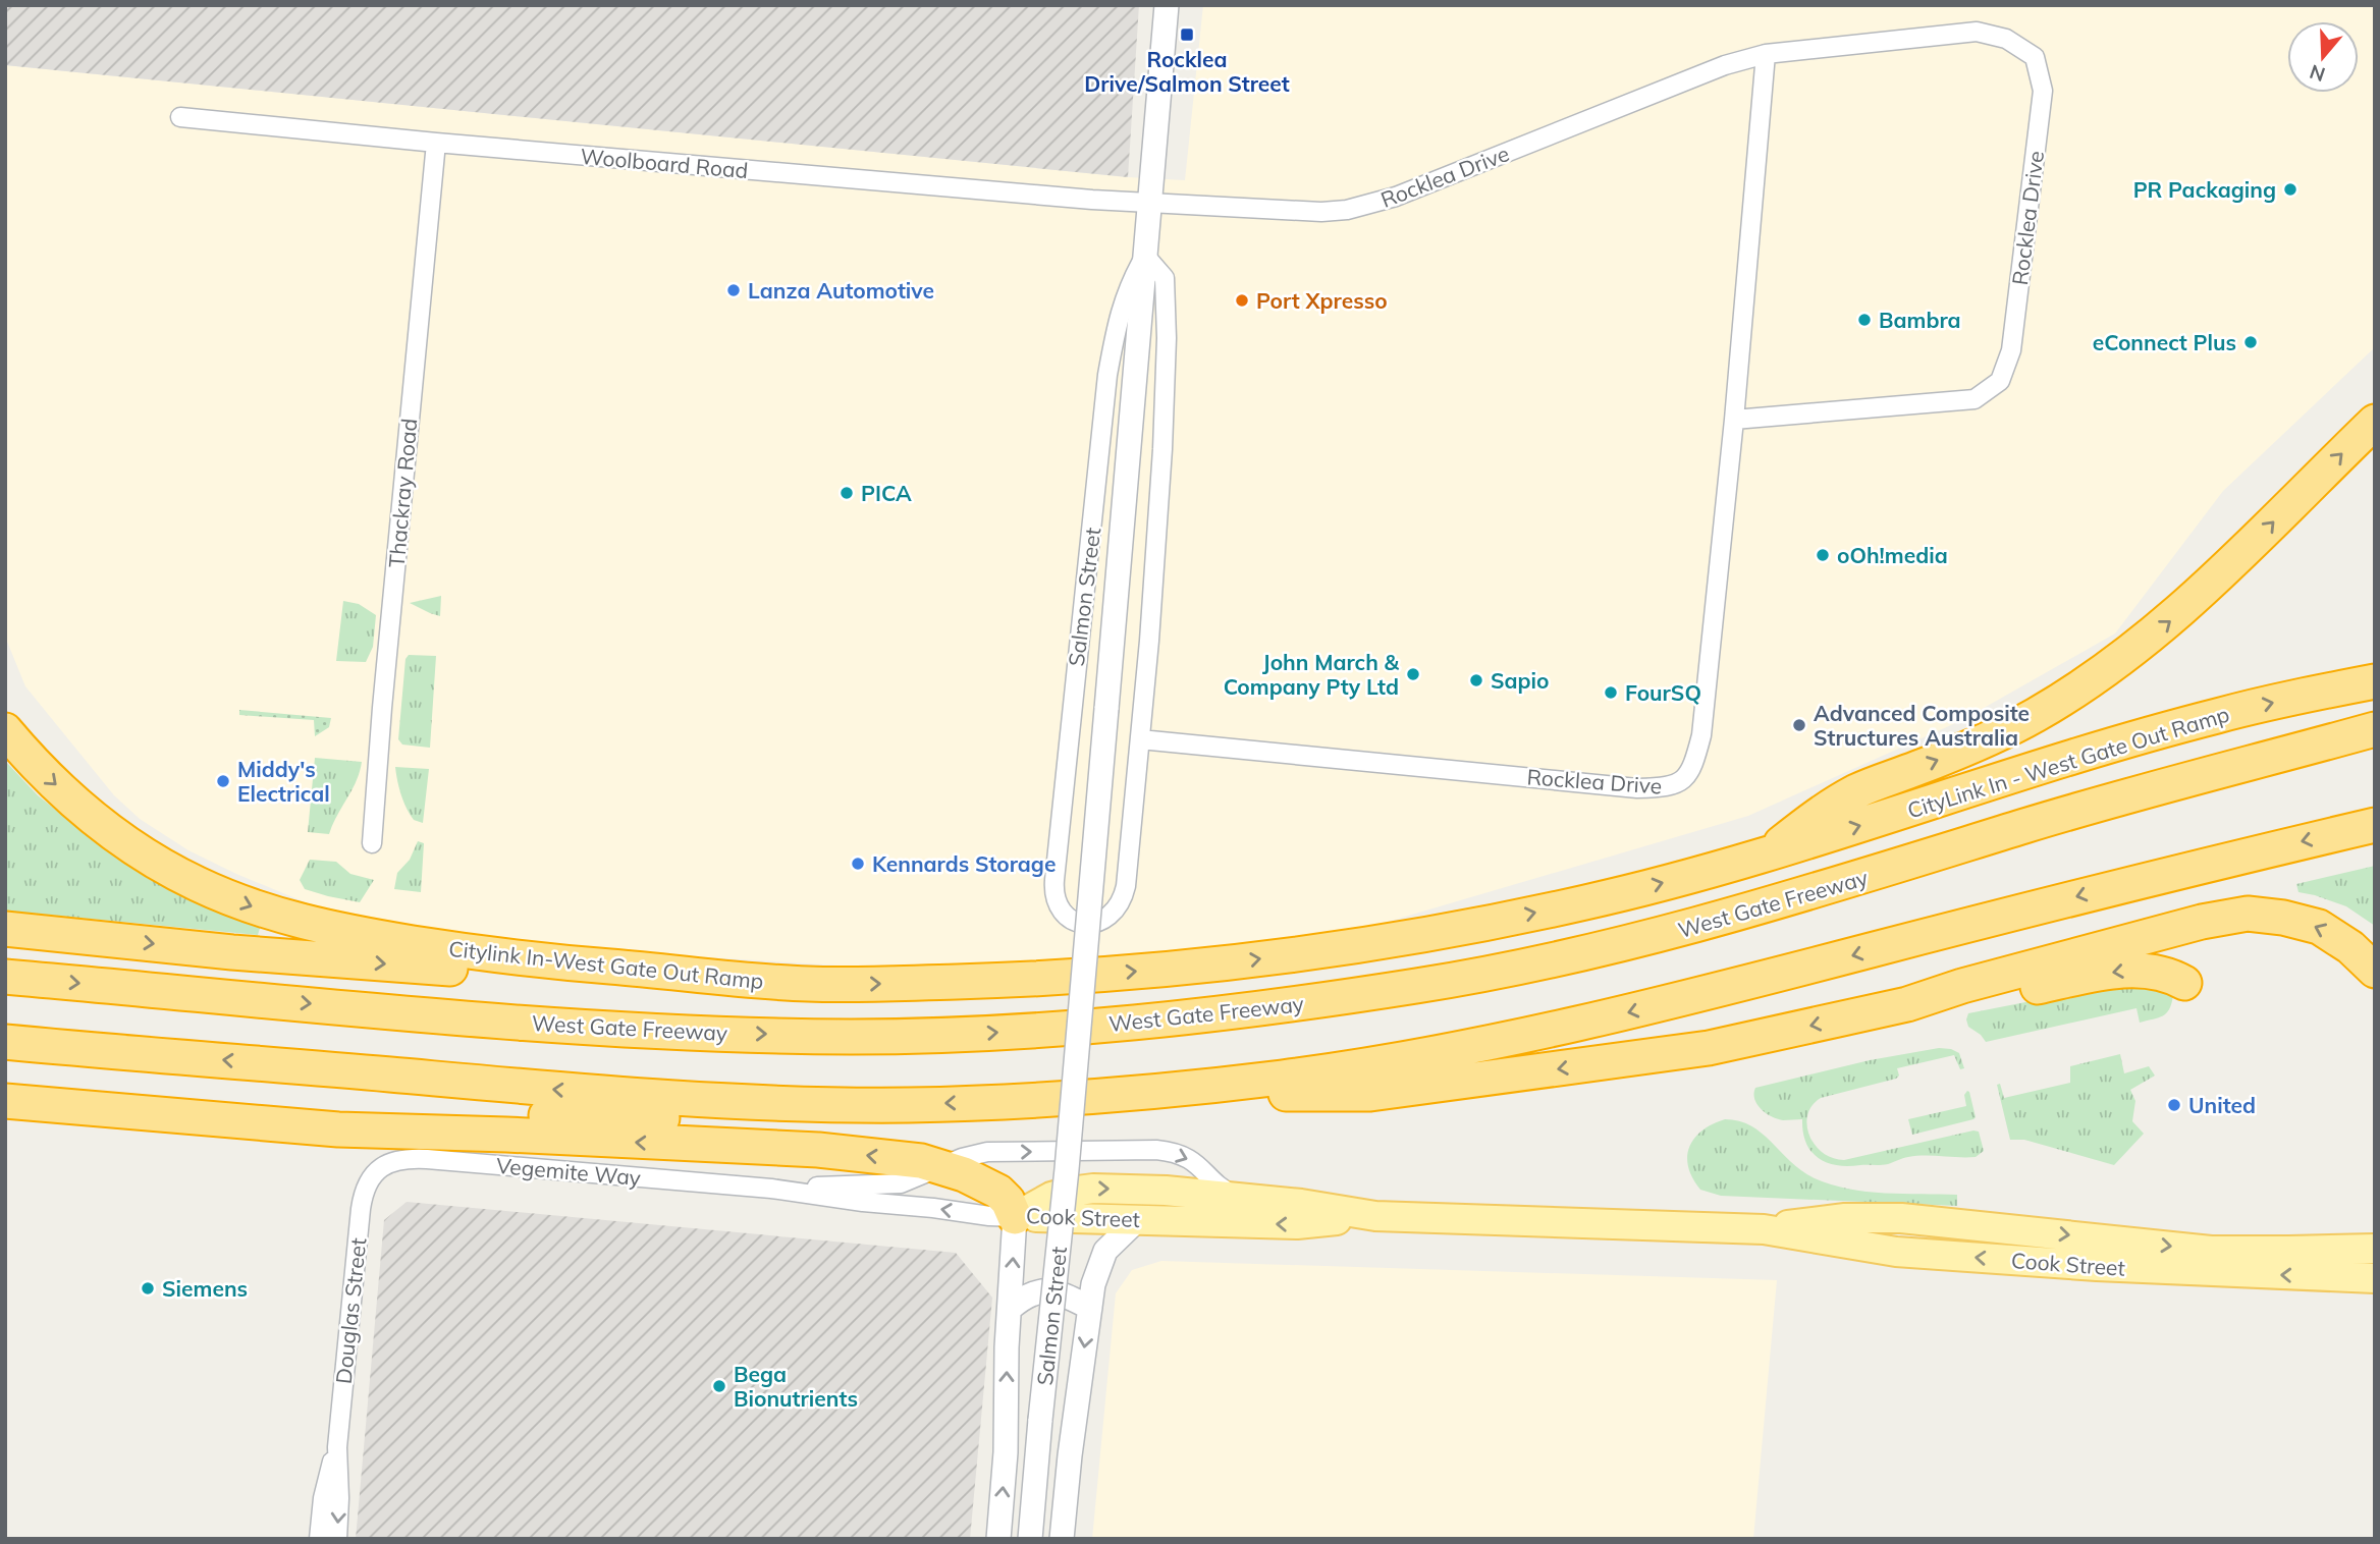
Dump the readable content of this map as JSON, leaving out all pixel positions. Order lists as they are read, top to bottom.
{
  "streets": {
    "highway": ["CityLink In - West Gate Out Ramp", "West Gate Freeway", "Citylink In-West Gate Out Ramp"],
    "main road": ["Cook Street"],
    "street": [
      "Woolboard Road",
      "Rocklea Drive",
      "Thackray Road",
      "Salmon Street",
      "Vegemite Way",
      "Douglas Street"
    ]
  },
  "crossings": [
    ["Woolboard Road", "Rocklea Drive"],
    ["Woolboard Road", "Thackray Road"],
    ["Woolboard Road", "Salmon Street"],
    ["Rocklea Drive", "Salmon Street"],
    ["Salmon Street", "Vegemite Way"],
    ["Salmon Street", "Cook Street"],
    ["CityLink In - West Gate Out Ramp", "Citylink In-West Gate Out Ramp"],
    ["Vegemite Way", "Cook Street"],
    ["Vegemite Way", "Douglas Street"]
  ],
  "places": {
    "transit": ["Rocklea Drive/Salmon Street"],
    "other": [
      "PR Packaging",
      "Lanza Automotive",
      "Port Xpresso",
      "Bambra",
      "eConnect Plus",
      "PICA",
      "oOh!media",
      "John March & Company Pty Ltd",
      "Sapio",
      "FourSQ",
      "Advanced Composite Structures Australia",
      "Middy's Electrical",
      "Kennards Storage",
      "United",
      "Siemens",
      "Bega Bionutrients"
    ]
  },
  "north": "bottom"
}
